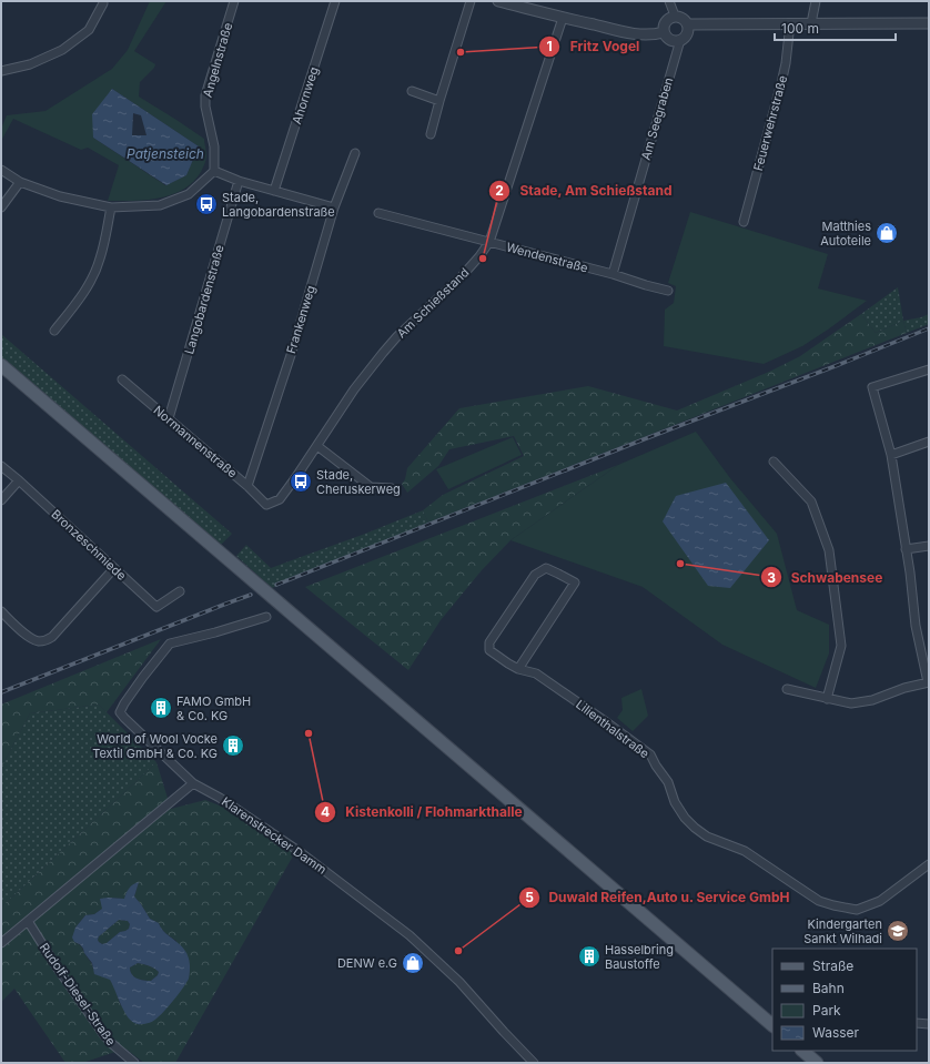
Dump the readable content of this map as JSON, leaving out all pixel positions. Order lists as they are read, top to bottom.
{
  "streets": {
    "street": [
      "Angelnstraße",
      "Ahornweg",
      "Am Seegraben",
      "Feuerwehrstraße",
      "Wendenstraße",
      "Langobardenstraße",
      "Am Schießstand",
      "Frankenweg",
      "Normannenstraße",
      "Bronzeschmiede",
      "Lilienthalstraße",
      "Klarenstrecker Damm",
      "Rudolf-Diesel-Straße"
    ]
  },
  "crossings": [
    ["Am Seegraben", "Wendenstraße"],
    ["Wendenstraße", "Am Schießstand"],
    ["Langobardenstraße", "Normannenstraße"],
    ["Am Schießstand", "Normannenstraße"],
    ["Frankenweg", "Normannenstraße"]
  ],
  "water": ["Patjensteich"],
  "places": {
    "other": [
      "Fritz Vogel",
      "Stade, Am Schießstand",
      "Schwabensee",
      "Kistenkolli / Flohmarkthalle",
      "Duwald Reifen,Auto u. Service GmbH"
    ],
    "bus stop": ["Stade, Langobardenstraße", "Stade, Cheruskerweg"],
    "shop": ["Matthies Autoteile", "DENW e.G"],
    "building": ["FAMO GmbH & Co. KG", "World of Wool Vocke Textil GmbH & Co. KG", "Hasselbring Baustoffe"],
    "school or university": ["Kindergarten Sankt Wilhadi"]
  },
  "legend": [
    "Straße",
    "Bahn",
    "Park",
    "Wasser"
  ],
  "scale_bar": "100 m"
}
